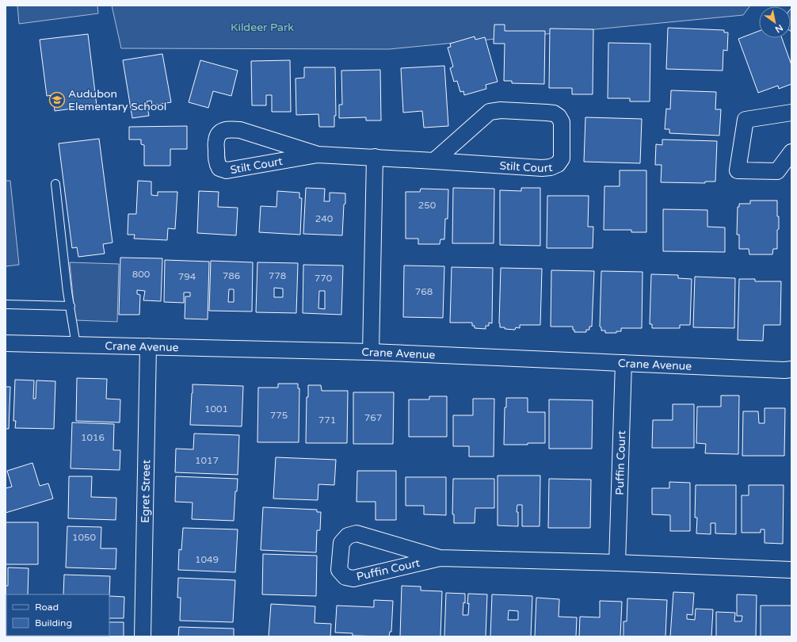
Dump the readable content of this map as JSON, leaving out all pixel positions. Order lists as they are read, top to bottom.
{
  "streets": {
    "street": [
      "Stilt Court",
      "Crane Avenue",
      "Puffin Court",
      "Egret Street"
    ]
  },
  "crossings": [
    ["Crane Avenue", "Puffin Court"],
    ["Crane Avenue", "Egret Street"]
  ],
  "parks": ["Kildeer Park"],
  "places": {
    "school or university": ["Audubon Elementary School"]
  },
  "house_numbers": [
    "250",
    "240",
    "800",
    "786",
    "778",
    "794",
    "770",
    "768",
    "1001",
    "775",
    "767",
    "771",
    "1016",
    "1017",
    "1050",
    "1049"
  ],
  "legend": ["Road", "Building"],
  "north": "bottom right"
}
